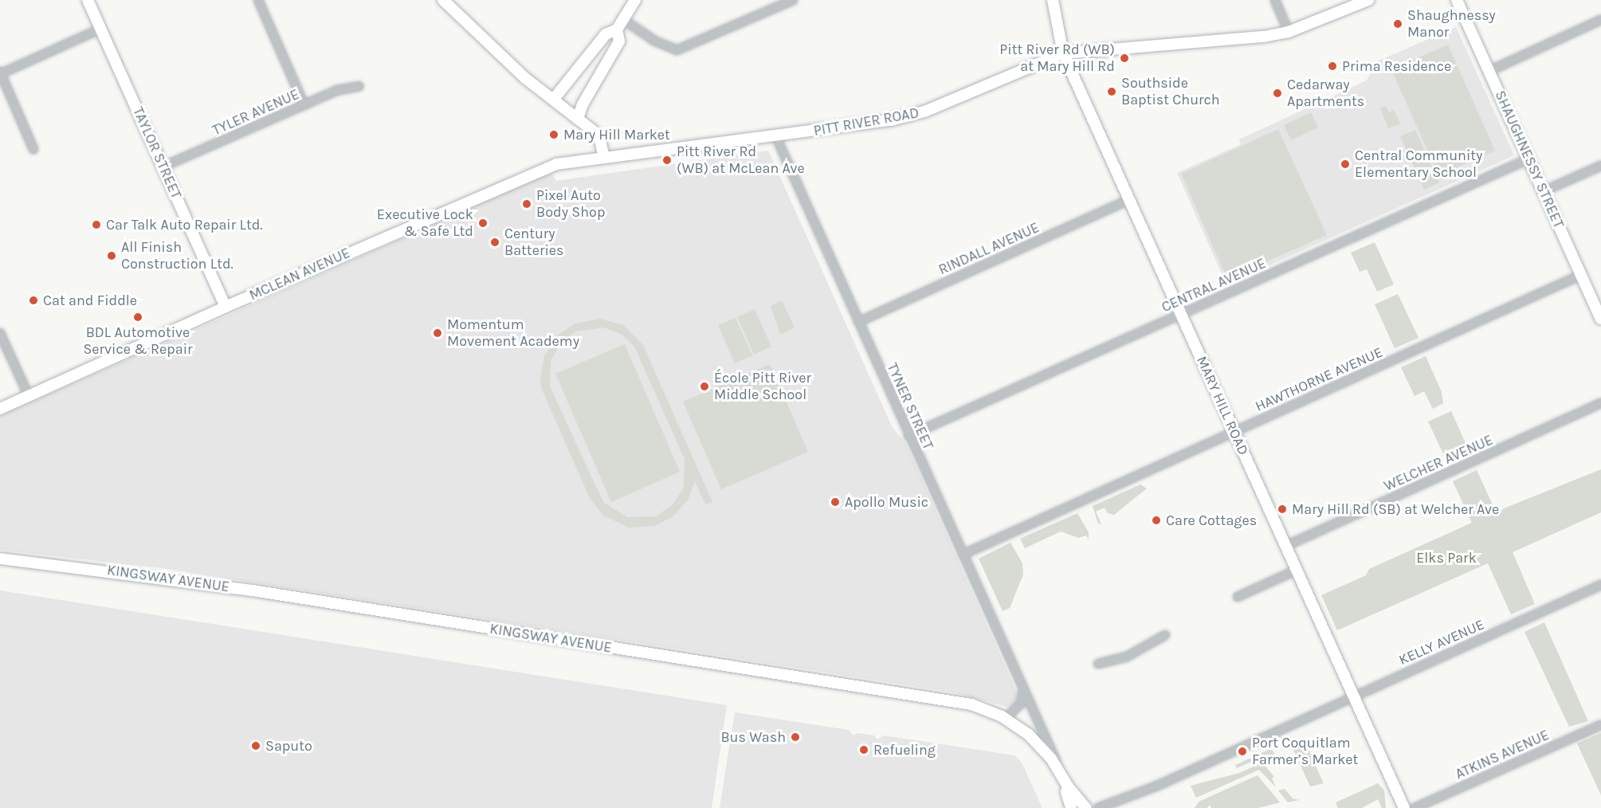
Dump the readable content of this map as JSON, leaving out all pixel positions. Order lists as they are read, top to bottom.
{
  "streets": {
    "main road": [
      "PITT RIVER ROAD",
      "TAYLOR STREET",
      "SHAUGHNESSY STREET",
      "MCLEAN AVENUE",
      "MARY HILL ROAD",
      "KINGSWAY AVENUE"
    ],
    "street": [
      "TYLER AVENUE",
      "RINDALL AVENUE",
      "CENTRAL AVENUE",
      "HAWTHORNE AVENUE",
      "TYNER STREET",
      "WELCHER AVENUE",
      "KELLY AVENUE",
      "ATKINS AVENUE"
    ]
  },
  "crossings": [
    ["TYLER AVENUE", "TAYLOR STREET"],
    ["PITT RIVER ROAD", "MCLEAN AVENUE"],
    ["PITT RIVER ROAD", "MARY HILL ROAD"],
    ["PITT RIVER ROAD", "TYNER STREET"],
    ["TAYLOR STREET", "MCLEAN AVENUE"],
    ["SHAUGHNESSY STREET", "CENTRAL AVENUE"],
    ["SHAUGHNESSY STREET", "HAWTHORNE AVENUE"],
    ["RINDALL AVENUE", "MARY HILL ROAD"],
    ["RINDALL AVENUE", "TYNER STREET"],
    ["CENTRAL AVENUE", "MARY HILL ROAD"],
    ["CENTRAL AVENUE", "TYNER STREET"],
    ["HAWTHORNE AVENUE", "MARY HILL ROAD"],
    ["HAWTHORNE AVENUE", "TYNER STREET"],
    ["MARY HILL ROAD", "WELCHER AVENUE"],
    ["MARY HILL ROAD", "KELLY AVENUE"],
    ["TYNER STREET", "KINGSWAY AVENUE"]
  ],
  "parks": ["Elks Park"],
  "places": [
    "Shaughnessy Manor",
    "Pitt River Rd (WB) at Mary Hill Rd",
    "Prima Residence",
    "Southside Baptist Church",
    "Cedarway Apartments",
    "Mary Hill Market",
    "Pitt River Rd (WB) at McLean Ave",
    "Central Community Elementary School",
    "Pixel Auto Body Shop",
    "Executive Lock & Safe Ltd",
    "Car Talk Auto Repair Ltd.",
    "Century Batteries",
    "All Finish Construction Ltd.",
    "Cat and Fiddle",
    "BDL Automotive Service & Repair",
    "Momentum Movement Academy",
    "École Pitt River Middle School",
    "Apollo Music",
    "Mary Hill Rd (SB) at Welcher Ave",
    "Care Cottages",
    "Bus Wash",
    "Saputo",
    "Refueling",
    "Port Coquitlam Farmer’s Market"
  ]
}
